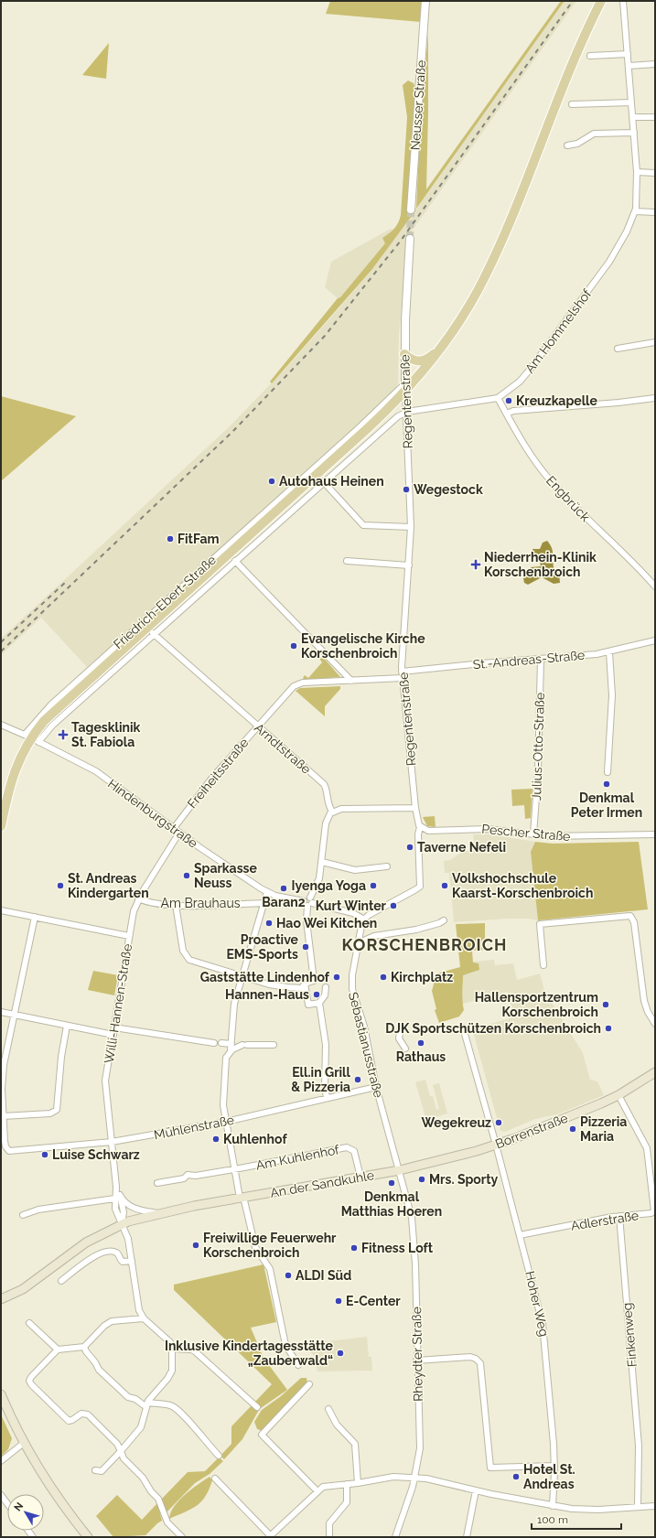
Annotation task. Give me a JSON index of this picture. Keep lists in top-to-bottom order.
{
  "streets": {
    "main road": ["Borrenstraße", "An der Sandkuhle"],
    "street": [
      "Neusser Straße",
      "Am Hommelshof",
      "Regentenstraße",
      "Engbrück",
      "Friedrich-Ebert-Straße",
      "St.-Andreas-Straße",
      "Julius-Otto-Straße",
      "Arndtstraße",
      "Freiheitsstraße",
      "Hindenburgstraße",
      "Pescher Straße",
      "Am Brauhaus",
      "Willi-Hannen-Straße",
      "Sebastianusstraße",
      "Mühlenstraße",
      "Am Kuhlenhof",
      "Adlerstraße",
      "Hoher Weg",
      "Finkenweg",
      "Rheydter Straße"
    ]
  },
  "crossings": [
    ["Am Hommelshof", "Engbrück"],
    ["Regentenstraße", "Friedrich-Ebert-Straße"],
    ["Regentenstraße", "St.-Andreas-Straße"],
    ["Regentenstraße", "Freiheitsstraße"],
    ["Regentenstraße", "Hindenburgstraße"],
    ["Regentenstraße", "Pescher Straße"],
    ["Regentenstraße", "Sebastianusstraße"],
    ["Friedrich-Ebert-Straße", "Arndtstraße"],
    ["Friedrich-Ebert-Straße", "Hindenburgstraße"],
    ["St.-Andreas-Straße", "Julius-Otto-Straße"],
    ["Julius-Otto-Straße", "Pescher Straße"],
    ["Arndtstraße", "Freiheitsstraße"],
    ["Freiheitsstraße", "Hindenburgstraße"],
    ["Hindenburgstraße", "Willi-Hannen-Straße"],
    ["Hindenburgstraße", "Sebastianusstraße"],
    ["Am Brauhaus", "Willi-Hannen-Straße"],
    ["Willi-Hannen-Straße", "Mühlenstraße"],
    ["Willi-Hannen-Straße", "An der Sandkuhle"],
    ["Sebastianusstraße", "Mühlenstraße"],
    ["Sebastianusstraße", "Borrenstraße"],
    ["Sebastianusstraße", "An der Sandkuhle"],
    ["Sebastianusstraße", "Rheydter Straße"],
    ["Borrenstraße", "An der Sandkuhle"],
    ["Borrenstraße", "Adlerstraße"],
    ["Borrenstraße", "Hoher Weg"],
    ["Borrenstraße", "Rheydter Straße"],
    ["Am Kuhlenhof", "An der Sandkuhle"],
    ["An der Sandkuhle", "Rheydter Straße"],
    ["Adlerstraße", "Hoher Weg"],
    ["Adlerstraße", "Finkenweg"]
  ],
  "districts": ["KORSCHENBROICH"],
  "places": {
    "other": [
      "Kreuzkapelle",
      "Autohaus Heinen",
      "Wegestock",
      "FitFam",
      "Evangelische Kirche Korschenbroich",
      "Denkmal Peter Irmen",
      "Taverne Nefeli",
      "Sparkasse Neuss",
      "St. Andreas Kindergarten",
      "Iyenga Yoga",
      "Volkshochschule Kaarst-Korschenbroich",
      "Baran2",
      "Kurt Winter",
      "Hao Wei Kitchen",
      "Proactive EMS-Sports",
      "Gaststätte Lindenhof",
      "Kirchplatz",
      "Hannen-Haus",
      "Hallensportzentrum Korschenbroich",
      "DJK Sportschützen Korschenbroich",
      "Rathaus",
      "Ell.in Grill & Pizzeria",
      "Wegekreuz",
      "Pizzeria Maria",
      "Kuhlenhof",
      "Luise Schwarz",
      "Mrs. Sporty",
      "Denkmal Matthias Hoeren",
      "Freiwillige Feuerwehr Korschenbroich",
      "Fitness Loft",
      "ALDI Süd",
      "E-Center",
      "Inklusive Kindertagesstätte „Zauberwald“",
      "Hotel St. Andreas"
    ],
    "health": ["Niederrhein-Klinik Korschenbroich", "Tagesklinik St. Fabiola"]
  },
  "scale_bar": "100 m",
  "north": "top left"
}
